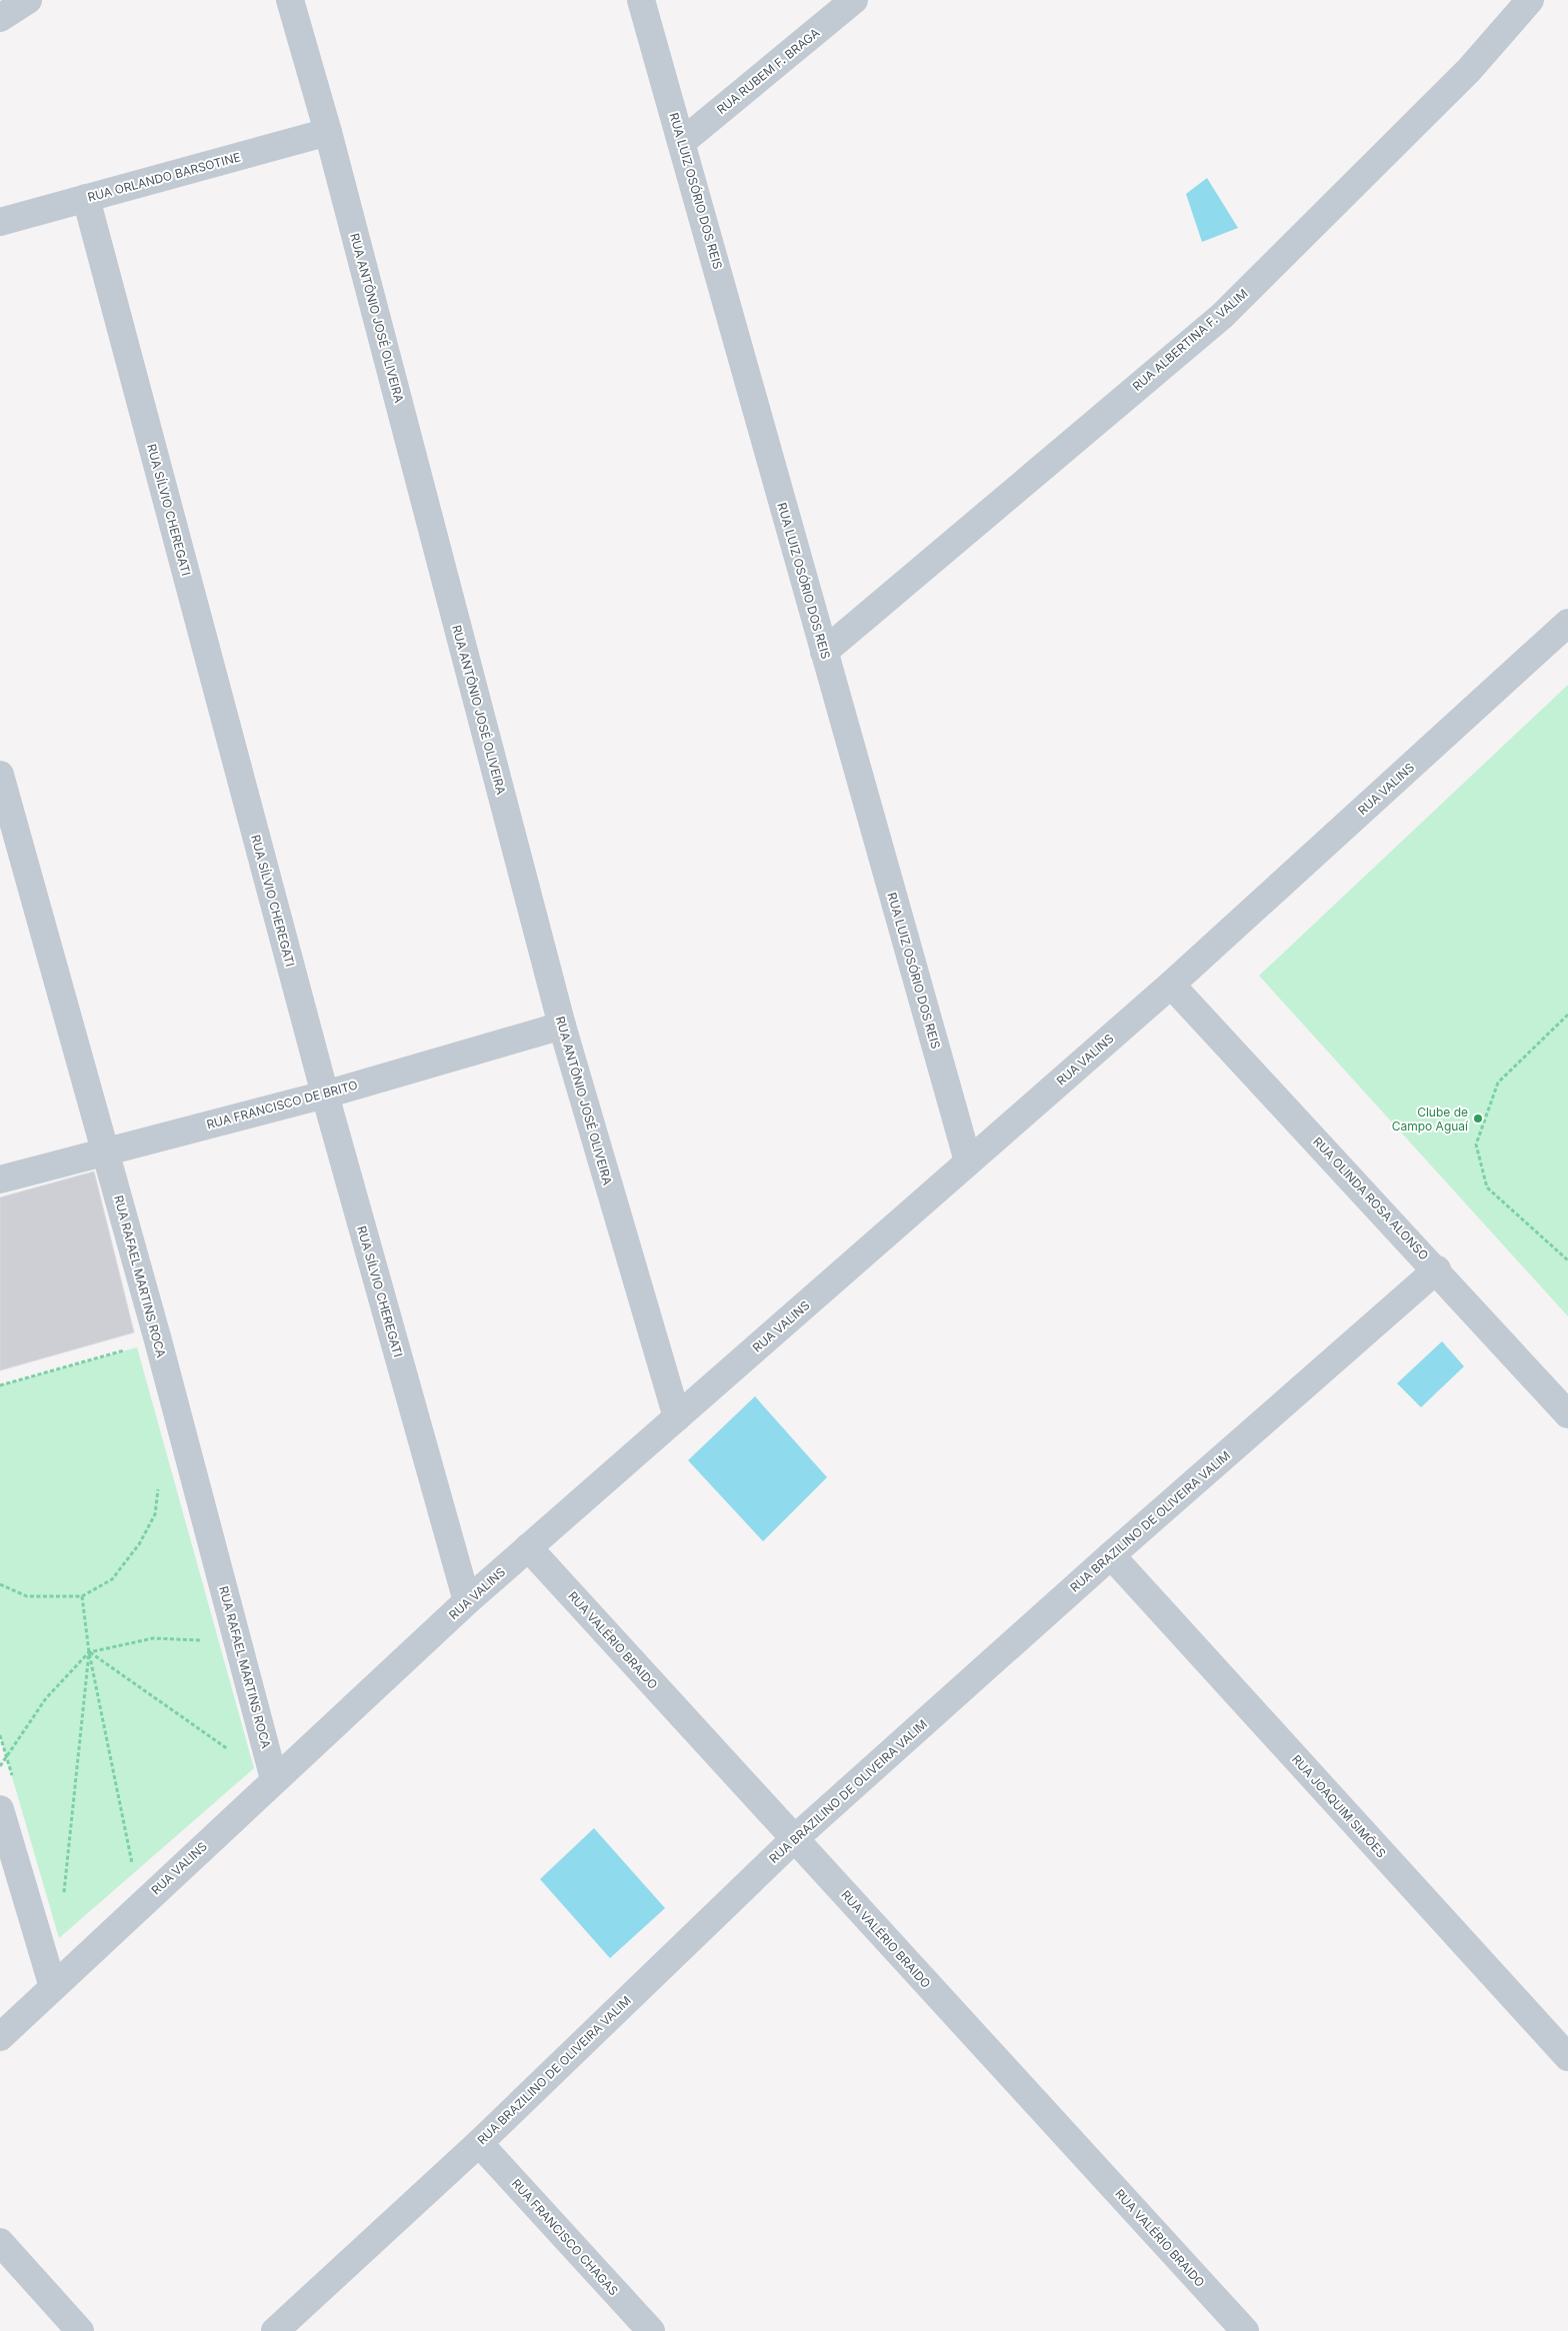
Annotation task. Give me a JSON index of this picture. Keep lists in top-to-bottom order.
{
  "streets": {
    "street": [
      "RUA RUBEM F. BRAGA",
      "RUA ORLANDO BARSOTINE",
      "RUA LUIZ OSÓRIO DOS REIS",
      "RUA ANTÔNIO JOSÉ OLIVEIRA",
      "RUA ALBERTINA F. VALIM",
      "RUA SÍLVIO CHEREGATI",
      "RUA VALINS",
      "RUA FRANCISCO DE BRITO",
      "RUA OLINDA ROSA ALONSO",
      "RUA RAFAEL MARTINS ROCA",
      "RUA BRAZILINO DE OLIVEIRA VALIM",
      "RUA VALÉRIO BRAIDO",
      "RUA JOAQUIM SIMÕES",
      "RUA FRANCISCO CHAGAS"
    ]
  },
  "crossings": [
    ["RUA RUBEM F. BRAGA", "RUA LUIZ OSÓRIO DOS REIS"],
    ["RUA ORLANDO BARSOTINE", "RUA ANTÔNIO JOSÉ OLIVEIRA"],
    ["RUA ORLANDO BARSOTINE", "RUA SÍLVIO CHEREGATI"],
    ["RUA LUIZ OSÓRIO DOS REIS", "RUA ALBERTINA F. VALIM"],
    ["RUA LUIZ OSÓRIO DOS REIS", "RUA VALINS"],
    ["RUA ANTÔNIO JOSÉ OLIVEIRA", "RUA VALINS"],
    ["RUA ANTÔNIO JOSÉ OLIVEIRA", "RUA FRANCISCO DE BRITO"],
    ["RUA SÍLVIO CHEREGATI", "RUA VALINS"],
    ["RUA SÍLVIO CHEREGATI", "RUA FRANCISCO DE BRITO"],
    ["RUA VALINS", "RUA OLINDA ROSA ALONSO"],
    ["RUA VALINS", "RUA RAFAEL MARTINS ROCA"],
    ["RUA VALINS", "RUA VALÉRIO BRAIDO"],
    ["RUA FRANCISCO DE BRITO", "RUA RAFAEL MARTINS ROCA"],
    ["RUA OLINDA ROSA ALONSO", "RUA BRAZILINO DE OLIVEIRA VALIM"],
    ["RUA BRAZILINO DE OLIVEIRA VALIM", "RUA VALÉRIO BRAIDO"],
    ["RUA BRAZILINO DE OLIVEIRA VALIM", "RUA JOAQUIM SIMÕES"],
    ["RUA BRAZILINO DE OLIVEIRA VALIM", "RUA FRANCISCO CHAGAS"]
  ],
  "places": ["Clube de Campo Aguaí"]
}
